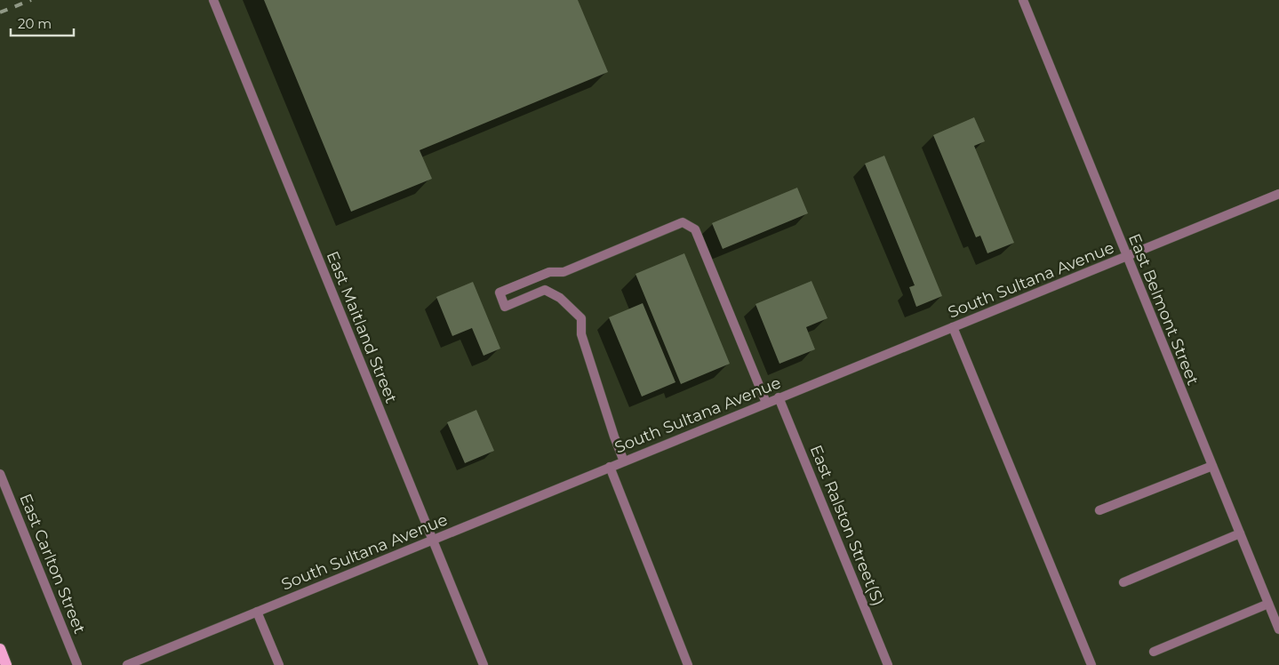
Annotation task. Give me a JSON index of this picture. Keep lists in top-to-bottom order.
{
  "streets": {
    "street": [
      "South Sultana Avenue",
      "East Belmont Street",
      "East Maitland Street",
      "East Ralston Street(S)",
      "East Carlton Street"
    ]
  },
  "crossings": [
    ["South Sultana Avenue", "East Belmont Street"],
    ["South Sultana Avenue", "East Maitland Street"],
    ["South Sultana Avenue", "East Ralston Street(S)"]
  ],
  "scale_bar": "20 m"
}
